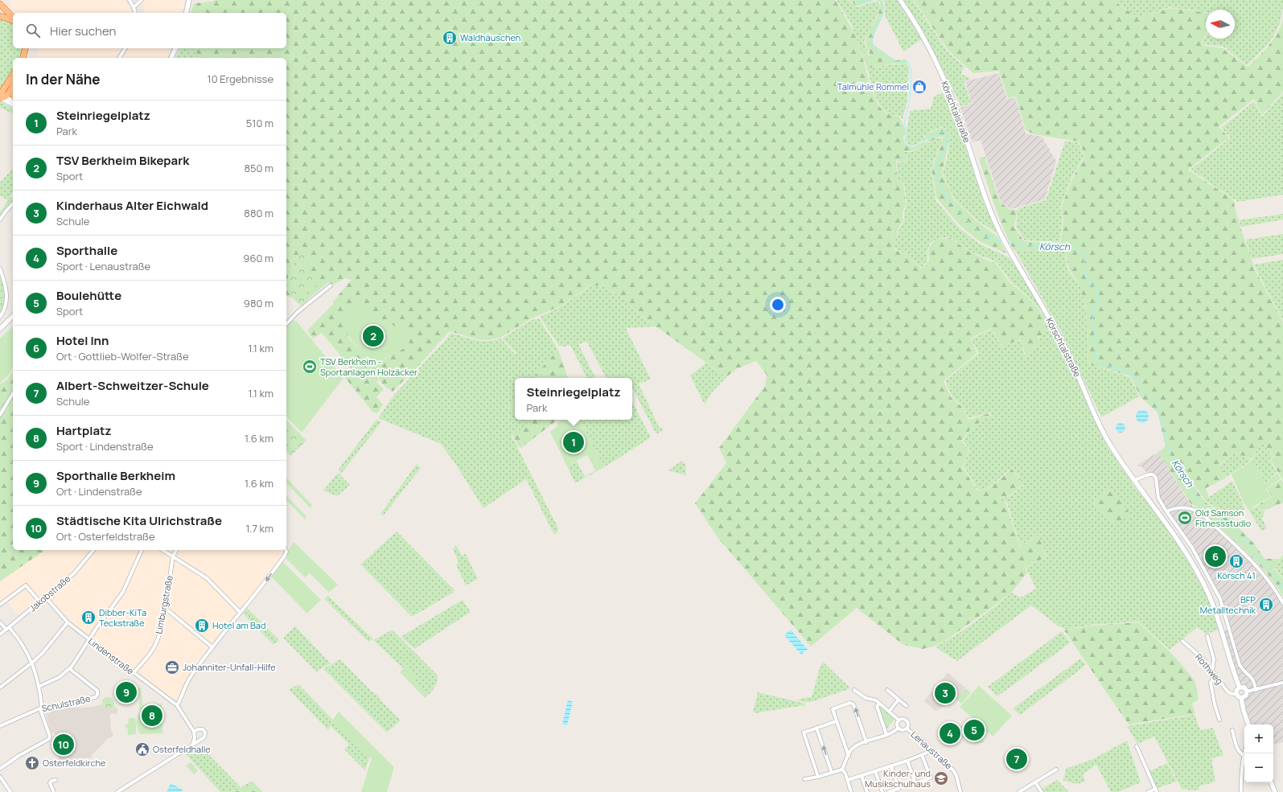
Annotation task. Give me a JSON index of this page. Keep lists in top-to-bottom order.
{
  "streets": {
    "main road": ["Körschtalstraße"],
    "street": [
      "Jakobstraße",
      "Limburgstraße",
      "Lindenstraße",
      "Rothweg",
      "Schulstraße",
      "Lenaustraße"
    ]
  },
  "crossings": [
    ["Körschtalstraße", "Rothweg"],
    ["Jakobstraße", "Lindenstraße"],
    ["Limburgstraße", "Lindenstraße"]
  ],
  "water": ["Körsch"],
  "places": {
    "building": [
      "Waldhäuschen",
      "Körsch 41",
      "BFP Metalltechnik",
      "Dibber-KiTa Teckstraße",
      "Hotel am Bad"
    ],
    "shop": ["Talmühle Rommel"],
    "sports": ["TSV Berkheim - Sportanlagen Holzäcker", "Old Samson Fitnessstudio"],
    "office": ["Johanniter-Unfall-Hilfe"],
    "public building": ["Osterfeldhalle"],
    "church": ["Osterfeldkirche"],
    "school or university": ["Kinder- und Musikschulhaus"]
  },
  "north": "left",
  "page": {
    "search": "Hier suchen",
    "heading": ["In der Nähe", "10 Ergebnisse"],
    "list": [
      {
        "mark": "1",
        "name": "Steinriegelplatz",
        "note": "Park",
        "value": "510 m"
      },
      {
        "mark": "2",
        "name": "TSV Berkheim Bikepark",
        "note": "Sport",
        "value": "850 m"
      },
      {
        "mark": "3",
        "name": "Kinderhaus Alter Eichwald",
        "note": "Schule",
        "value": "880 m"
      },
      {
        "mark": "4",
        "name": "Sporthalle",
        "note": "Sport · Lenaustraße",
        "value": "960 m"
      },
      {
        "mark": "5",
        "name": "Boulehütte",
        "note": "Sport",
        "value": "980 m"
      },
      {
        "mark": "6",
        "name": "Hotel Inn",
        "note": "Ort · Gottlieb-Wolfer-Straße",
        "value": "1.1 km"
      },
      {
        "mark": "7",
        "name": "Albert-Schweitzer-Schule",
        "note": "Schule",
        "value": "1.1 km"
      },
      {
        "mark": "8",
        "name": "Hartplatz",
        "note": "Sport · Lindenstraße",
        "value": "1.6 km"
      },
      {
        "mark": "9",
        "name": "Sporthalle Berkheim",
        "note": "Ort · Lindenstraße",
        "value": "1.6 km"
      },
      {
        "mark": "10",
        "name": "Städtische Kita Ulrichstraße",
        "note": "Ort · Osterfeldstraße",
        "value": "1.7 km"
      }
    ],
    "pins": [
      "2",
      "1",
      "6",
      "9",
      "3",
      "8",
      "5",
      "4",
      "10",
      "7"
    ],
    "popup": ["Steinriegelplatz", "Park"],
    "map_buttons": ["+", "−"]
  }
}
